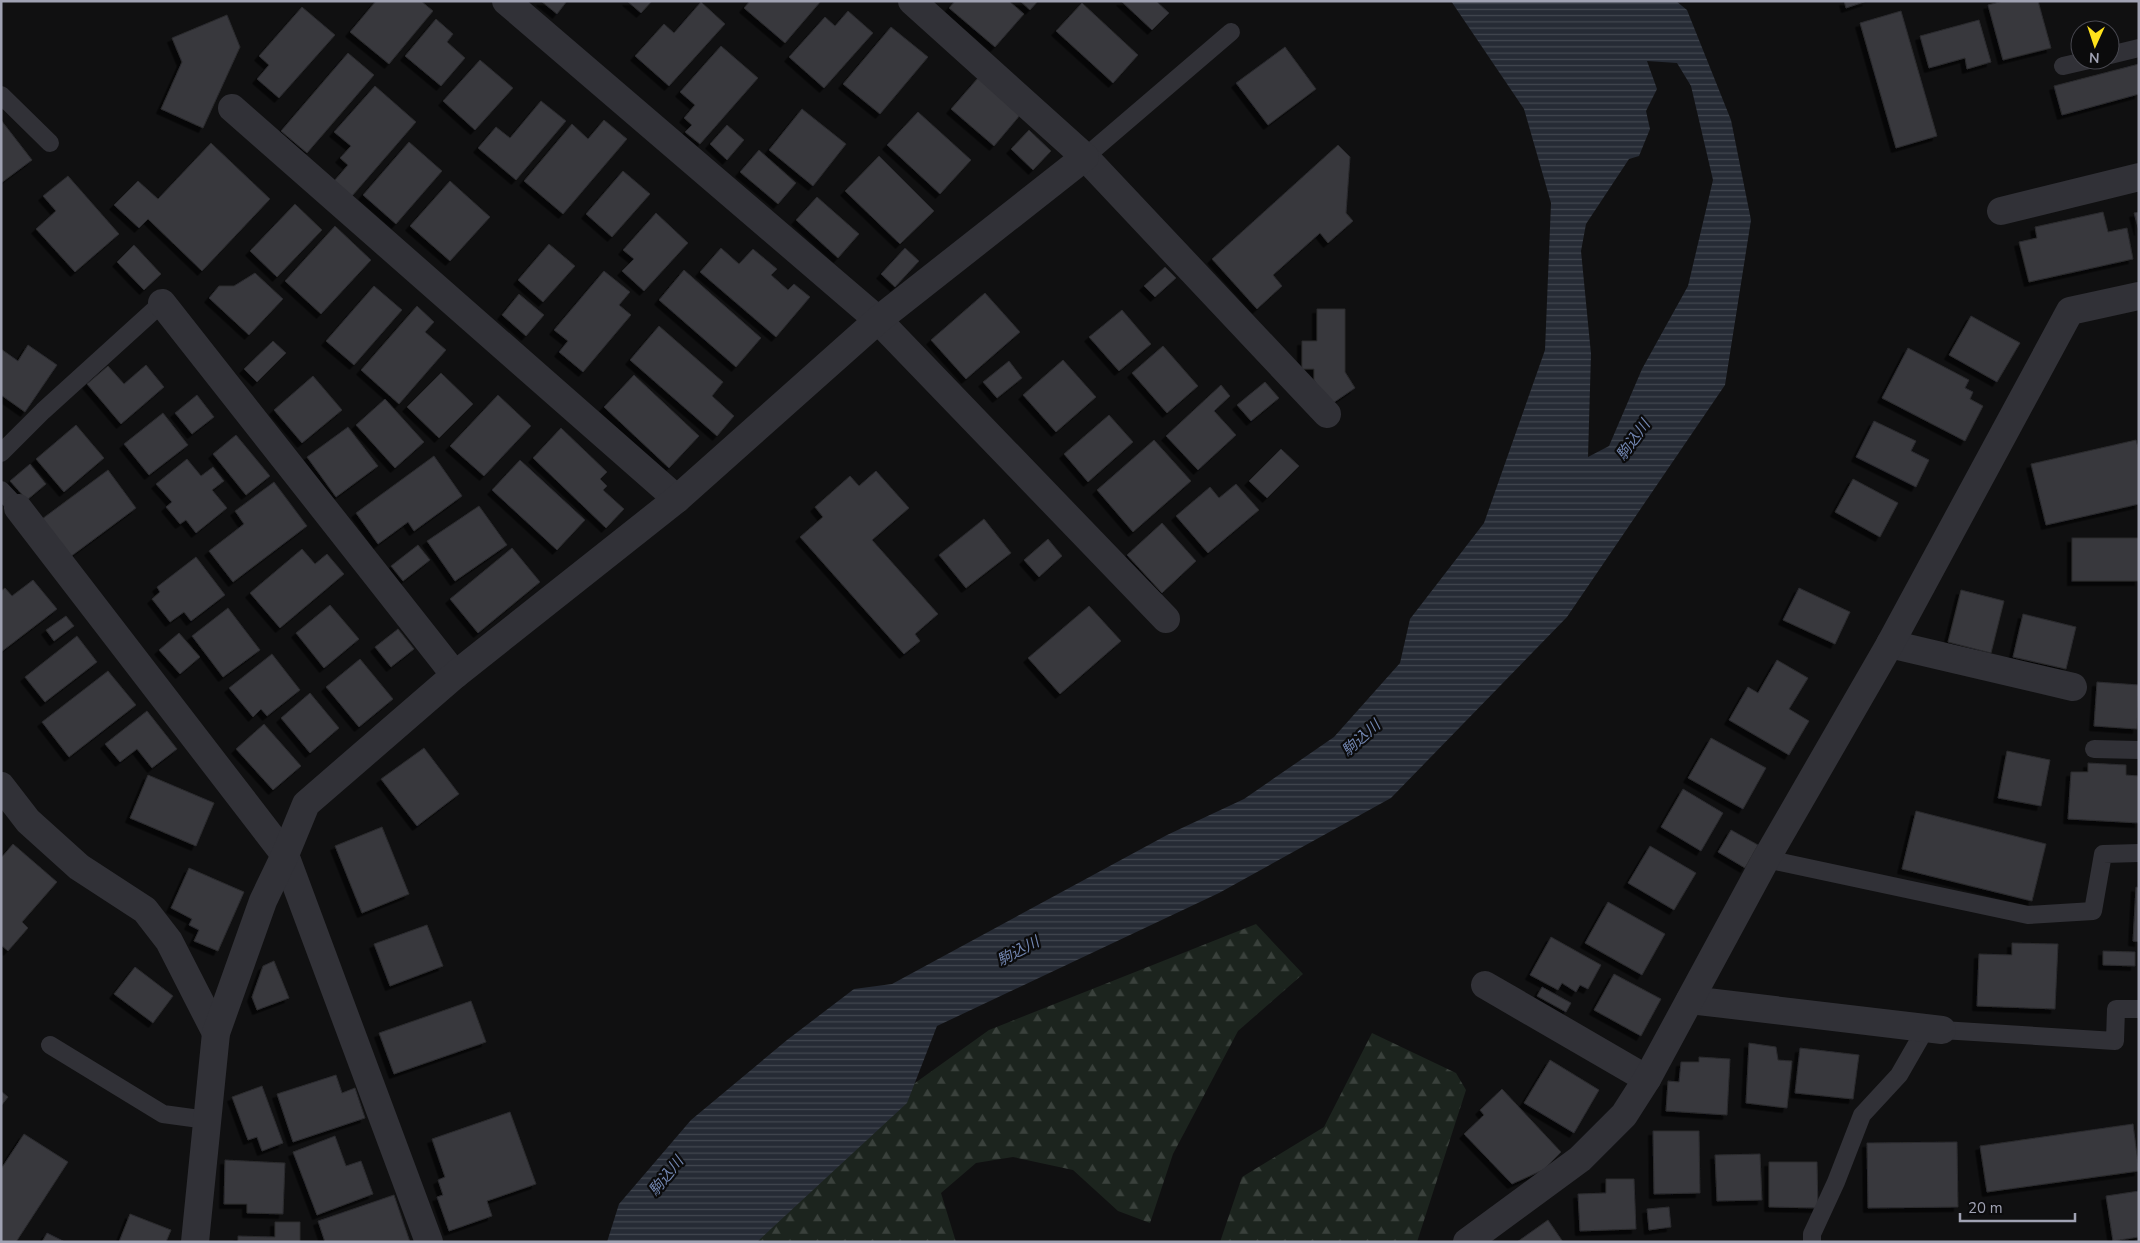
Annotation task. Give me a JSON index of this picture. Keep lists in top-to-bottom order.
{
  "water": ["駒込川"],
  "scale_bar": "20 m",
  "north": "bottom"
}
